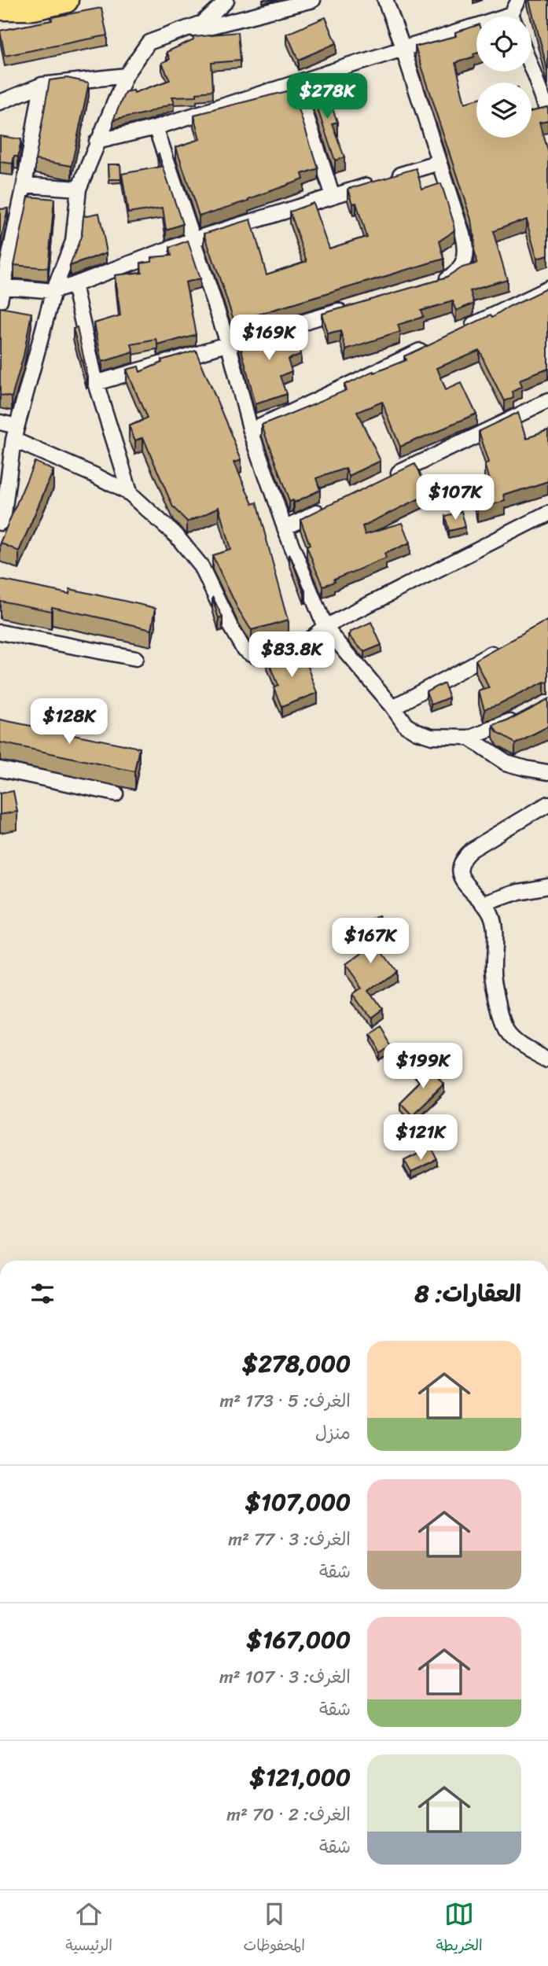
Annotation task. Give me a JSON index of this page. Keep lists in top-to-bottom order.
{
  "page": {
    "price": [
      "$278K",
      "$169K",
      "$107K",
      "$83.8K",
      "$128K",
      "$167K",
      "$199K",
      "$121K"
    ],
    "heading": "العقارات: 8",
    "list": [
      {
        "name": "$278,000",
        "note": "الغرف: 5 · 173 m² · منزل"
      },
      {
        "name": "$107,000",
        "note": "الغرف: 3 · 77 m² · شقة"
      },
      {
        "name": "$167,000",
        "note": "الغرف: 3 · 107 m² · شقة"
      },
      {
        "name": "$121,000",
        "note": "الغرف: 2 · 70 m² · شقة"
      }
    ],
    "tabs": ["الخريطة", "المحفوظات", "الرئيسية"]
  }
}
